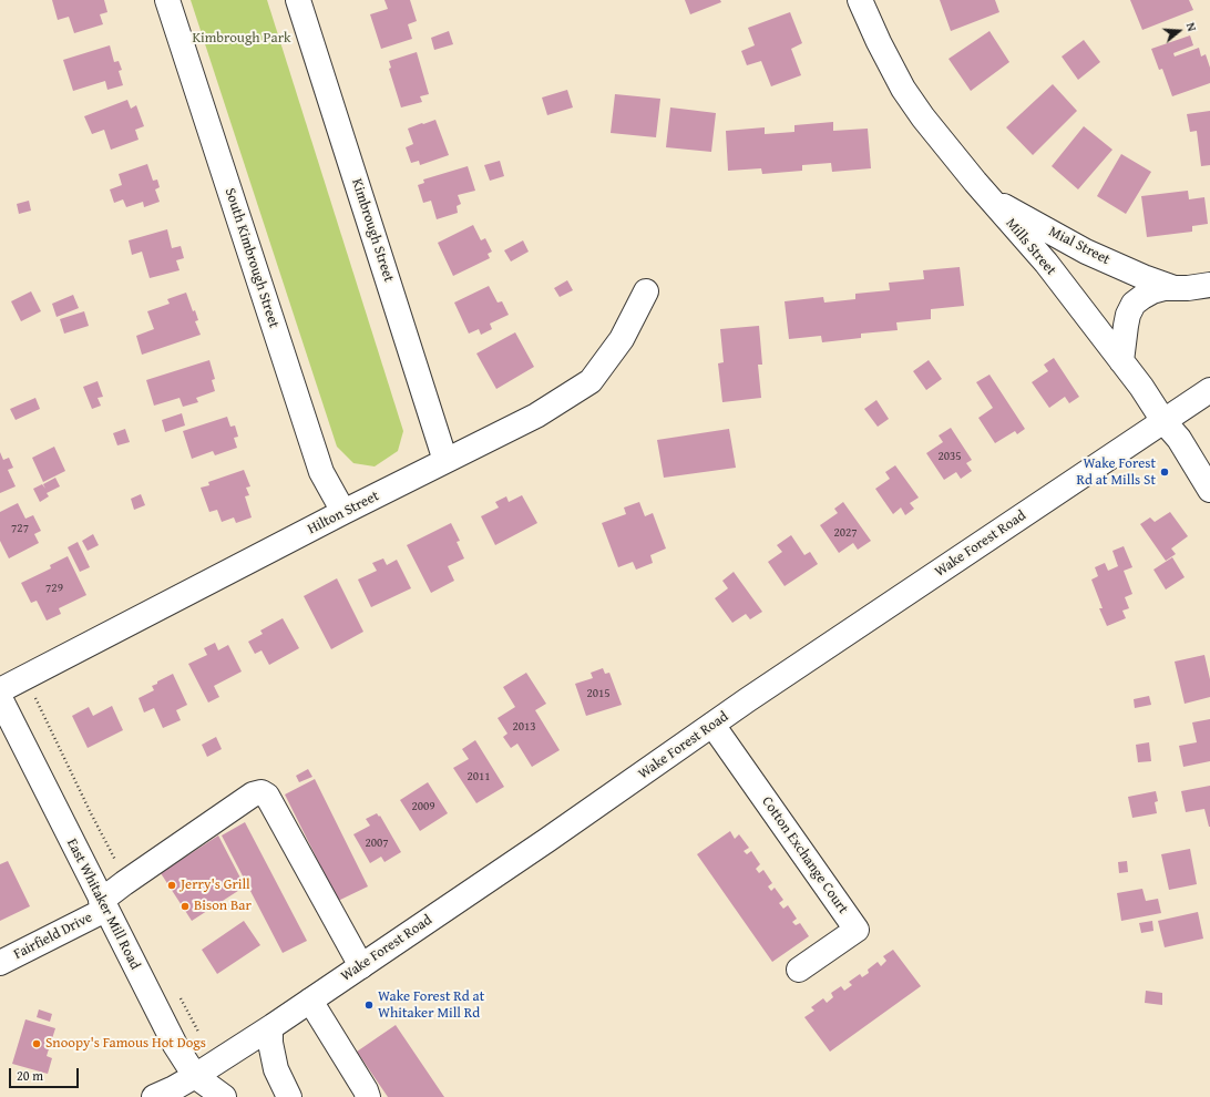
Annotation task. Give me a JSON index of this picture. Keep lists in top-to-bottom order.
{
  "streets": {
    "street": [
      "Kimbrough Street",
      "Mial Street",
      "Mills Street",
      "South Kimbrough Street",
      "Hilton Street",
      "Wake Forest Road",
      "Cotton Exchange Court",
      "East Whitaker Mill Road",
      "Fairfield Drive"
    ]
  },
  "crossings": [
    ["Kimbrough Street", "Hilton Street"],
    ["Mial Street", "Mills Street"],
    ["Mills Street", "Wake Forest Road"],
    ["South Kimbrough Street", "Hilton Street"],
    ["Wake Forest Road", "Cotton Exchange Court"],
    ["Wake Forest Road", "East Whitaker Mill Road"],
    ["Wake Forest Road", "Fairfield Drive"],
    ["East Whitaker Mill Road", "Fairfield Drive"]
  ],
  "parks": ["Kimbrough Park"],
  "places": [
    "Wake Forest Rd at Mills St",
    "Jerry's Grill",
    "Bison Bar",
    "Wake Forest Rd at Whitaker Mill Rd",
    "Snoopy's Famous Hot Dogs"
  ],
  "house_numbers": [
    "2035",
    "727",
    "2027",
    "729",
    "2015",
    "2013",
    "2011",
    "2009",
    "2007"
  ],
  "scale_bar": "20 m",
  "north": "right"
}
